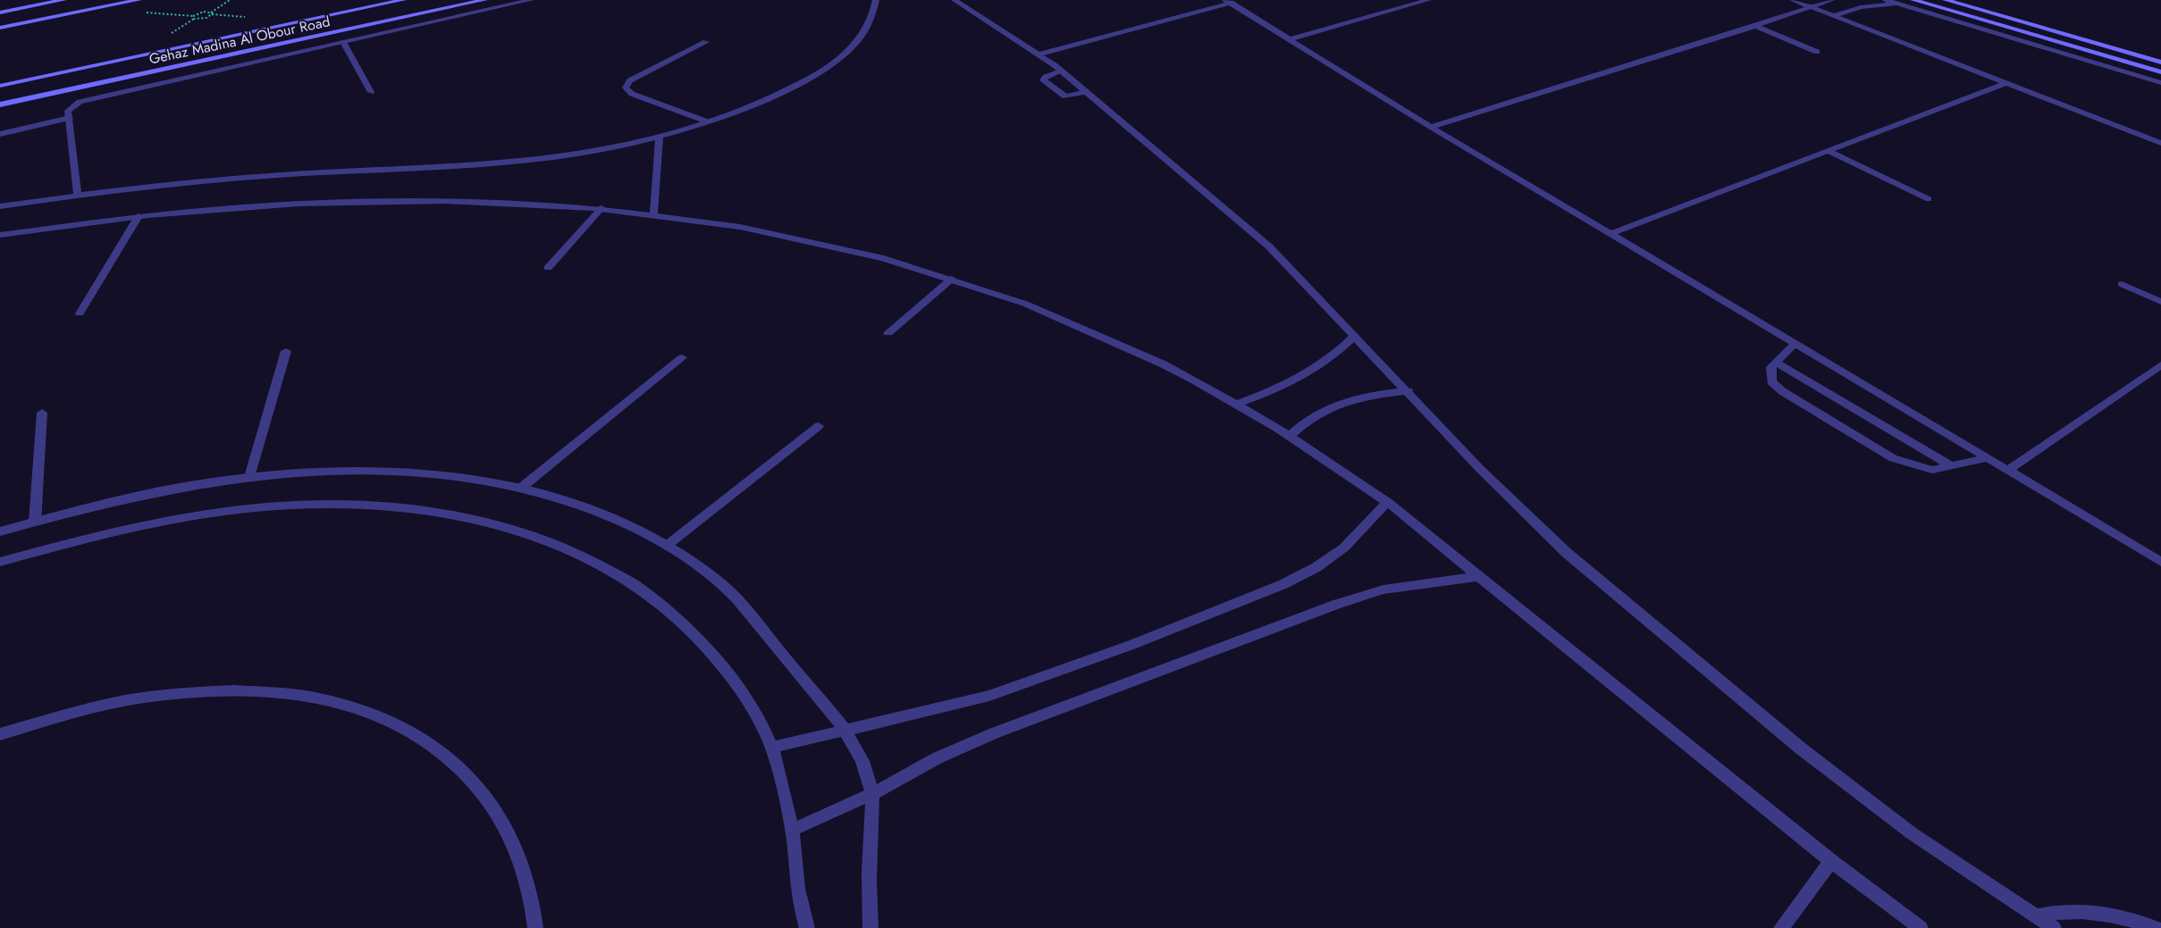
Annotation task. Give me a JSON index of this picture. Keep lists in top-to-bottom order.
{
  "streets": {
    "main road": ["Gehaz Madina Al Obour Road"]
  }
}
